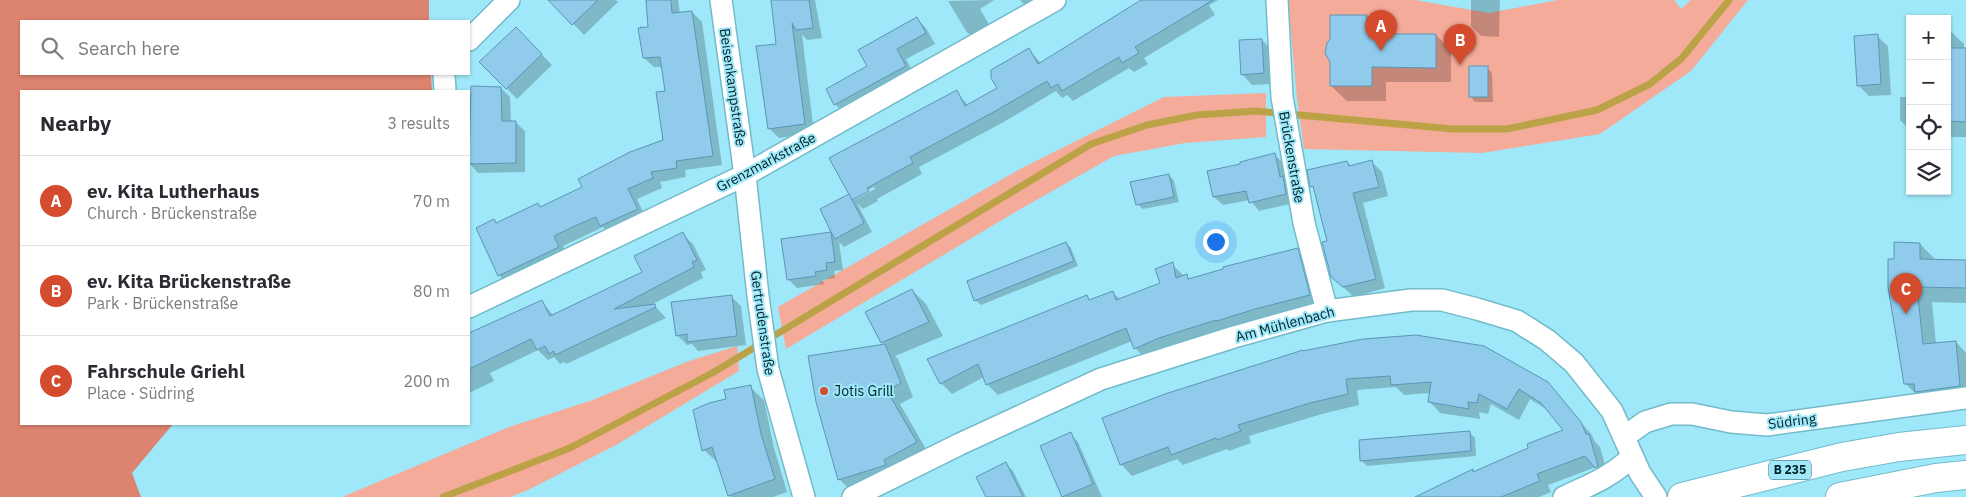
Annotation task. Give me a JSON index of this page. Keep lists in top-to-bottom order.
{
  "streets": {
    "main road": ["B 235"],
    "street": [
      "Beisenkampstraße",
      "Brückenstraße",
      "Grenzmarkstraße",
      "Gertrudenstraße",
      "Am Mühlenbach",
      "Südring"
    ]
  },
  "crossings": [
    ["Beisenkampstraße", "Grenzmarkstraße"],
    ["Beisenkampstraße", "Gertrudenstraße"],
    ["Brückenstraße", "Am Mühlenbach"],
    ["Grenzmarkstraße", "Gertrudenstraße"],
    ["Am Mühlenbach", "Südring"]
  ],
  "places": ["Jotis Grill"],
  "page": {
    "pins": ["A", "B", "C"],
    "map_buttons": ["+", "−"],
    "search": "Search here",
    "heading": ["Nearby", "3 results"],
    "list": [
      {
        "mark": "A",
        "name": "ev. Kita Lutherhaus",
        "note": "Church · Brückenstraße",
        "value": "70 m"
      },
      {
        "mark": "B",
        "name": "ev. Kita Brückenstraße",
        "note": "Park · Brückenstraße",
        "value": "80 m"
      },
      {
        "mark": "C",
        "name": "Fahrschule Griehl",
        "note": "Place · Südring",
        "value": "200 m"
      }
    ]
  }
}
